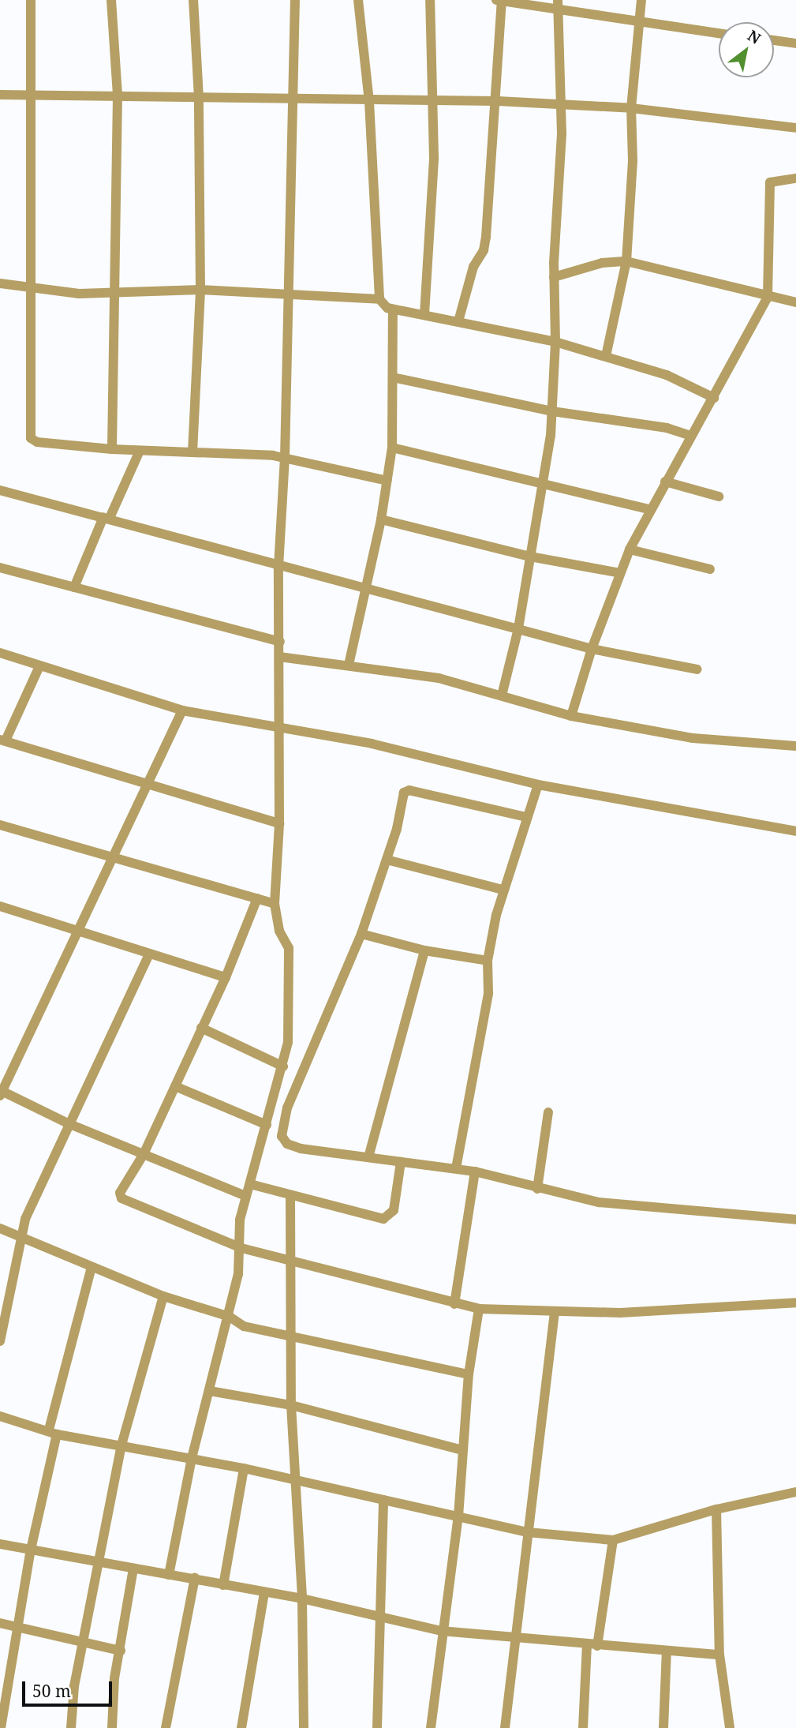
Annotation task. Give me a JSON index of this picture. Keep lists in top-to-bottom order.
{
  "scale_bar": "50 m",
  "north": "top right"
}
